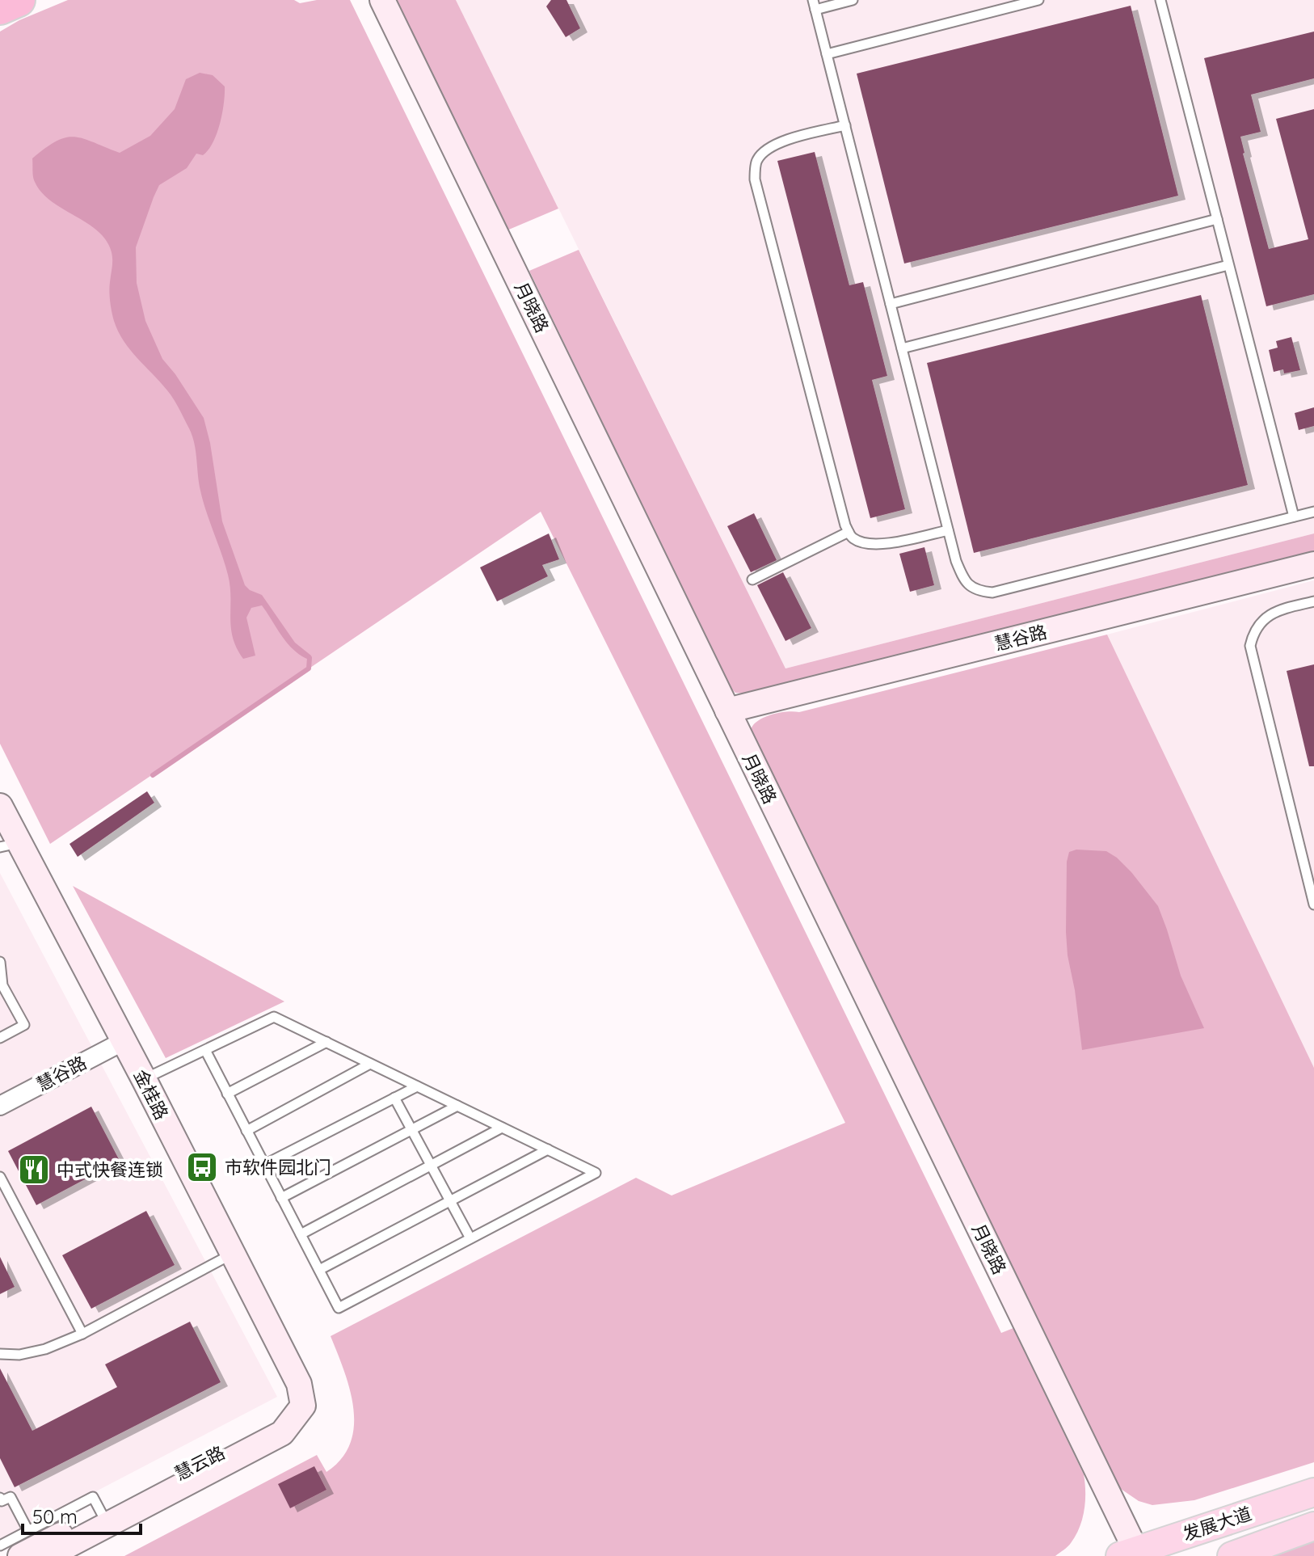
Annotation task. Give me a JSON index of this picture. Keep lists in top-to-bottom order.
{
  "streets": {
    "main road": ["发展大道"],
    "street": [
      "月晓路",
      "慧谷路",
      "金桂路",
      "慧云路"
    ]
  },
  "crossings": [
    ["月晓路", "慧谷路"],
    ["月晓路", "发展大道"],
    ["慧谷路", "金桂路"],
    ["金桂路", "慧云路"]
  ],
  "places": {
    "bus stop": ["市软件园北门"],
    "restaurant": ["中式快餐连锁"]
  },
  "scale_bar": "50 m"
}
